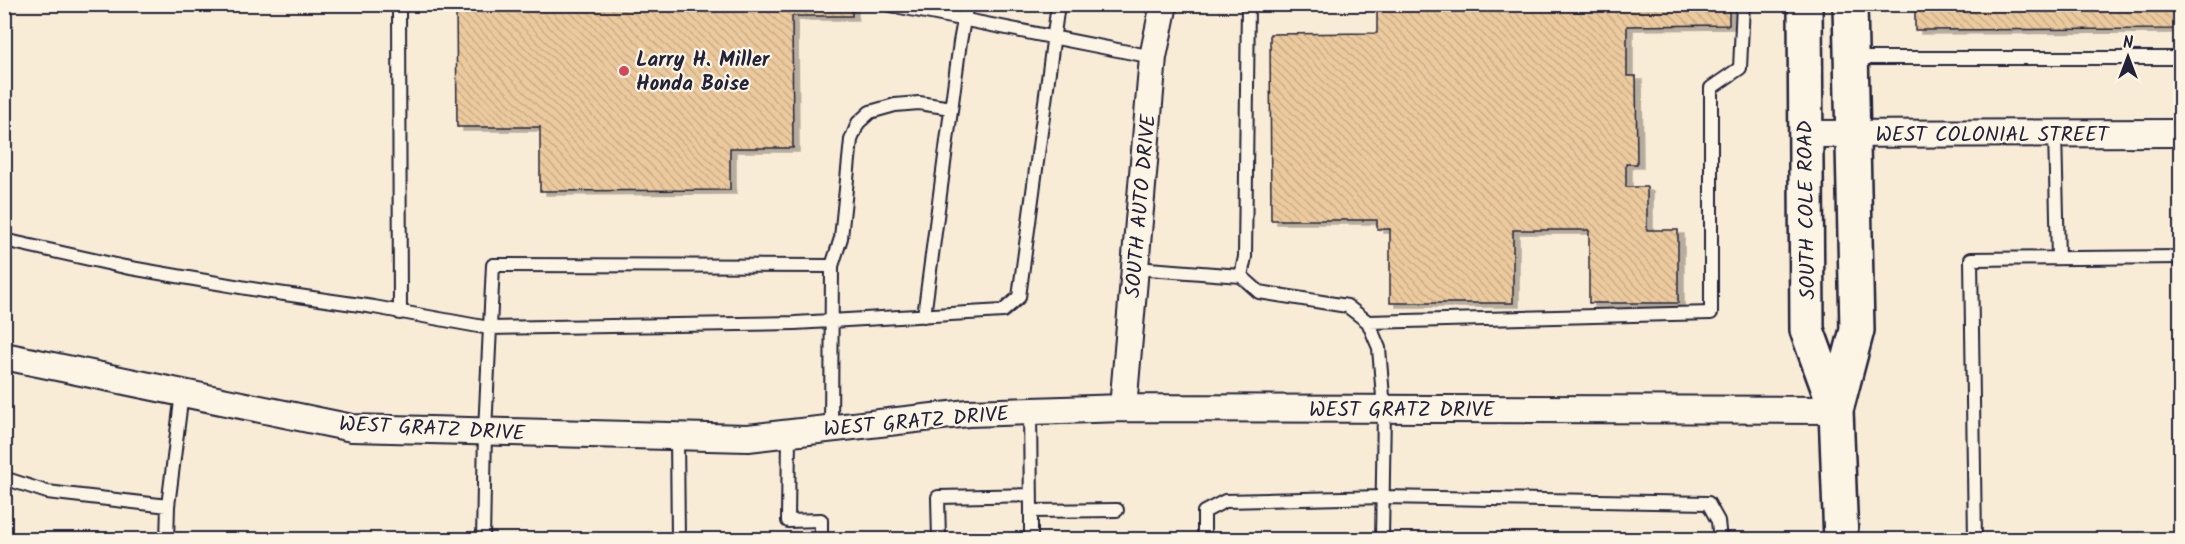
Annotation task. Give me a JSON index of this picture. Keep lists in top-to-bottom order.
{
  "streets": {
    "main road": ["SOUTH COLE ROAD"],
    "street": ["WEST COLONIAL STREET", "SOUTH AUTO DRIVE", "WEST GRATZ DRIVE"]
  },
  "crossings": [
    ["WEST COLONIAL STREET", "SOUTH COLE ROAD"],
    ["SOUTH AUTO DRIVE", "WEST GRATZ DRIVE"],
    ["SOUTH COLE ROAD", "WEST GRATZ DRIVE"]
  ],
  "places": ["Larry H. Miller Honda Boise"],
  "north": "top"
}
